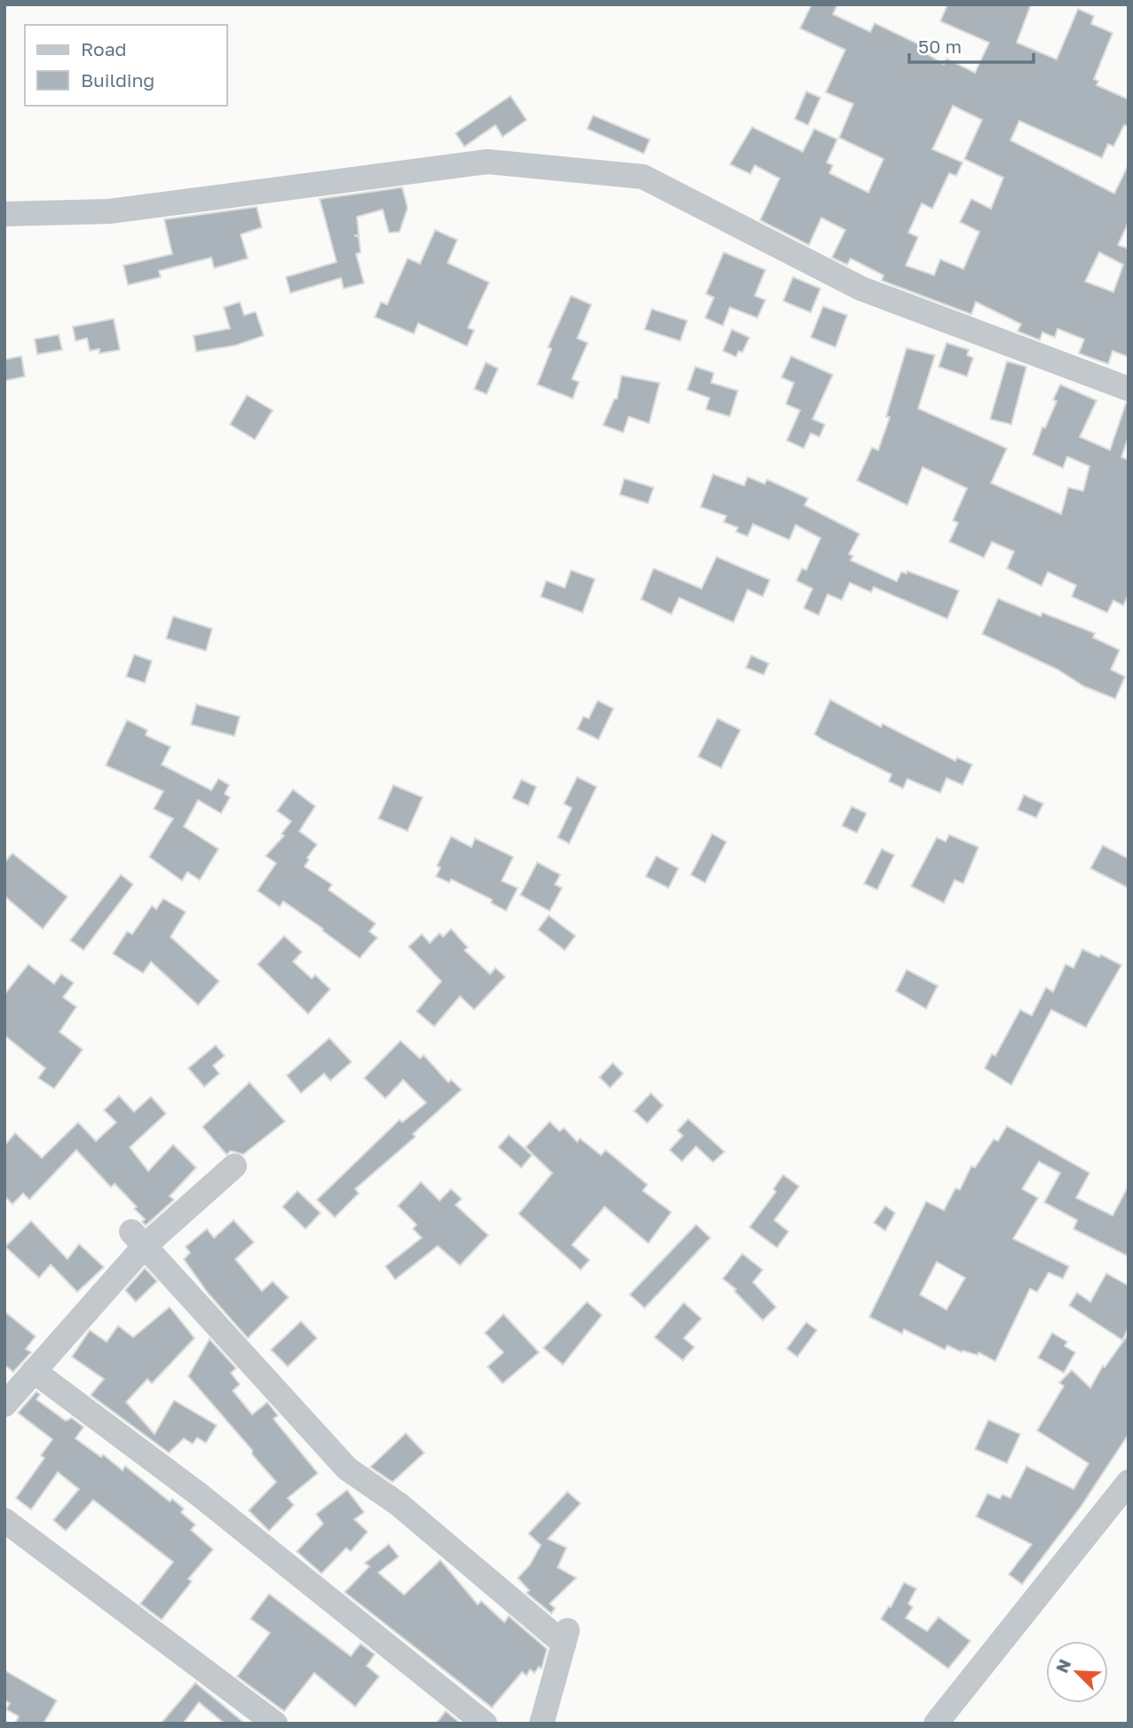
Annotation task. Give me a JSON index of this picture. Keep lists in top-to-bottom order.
{
  "legend": ["Road", "Building"],
  "scale_bar": "50 m",
  "north": "top left"
}
